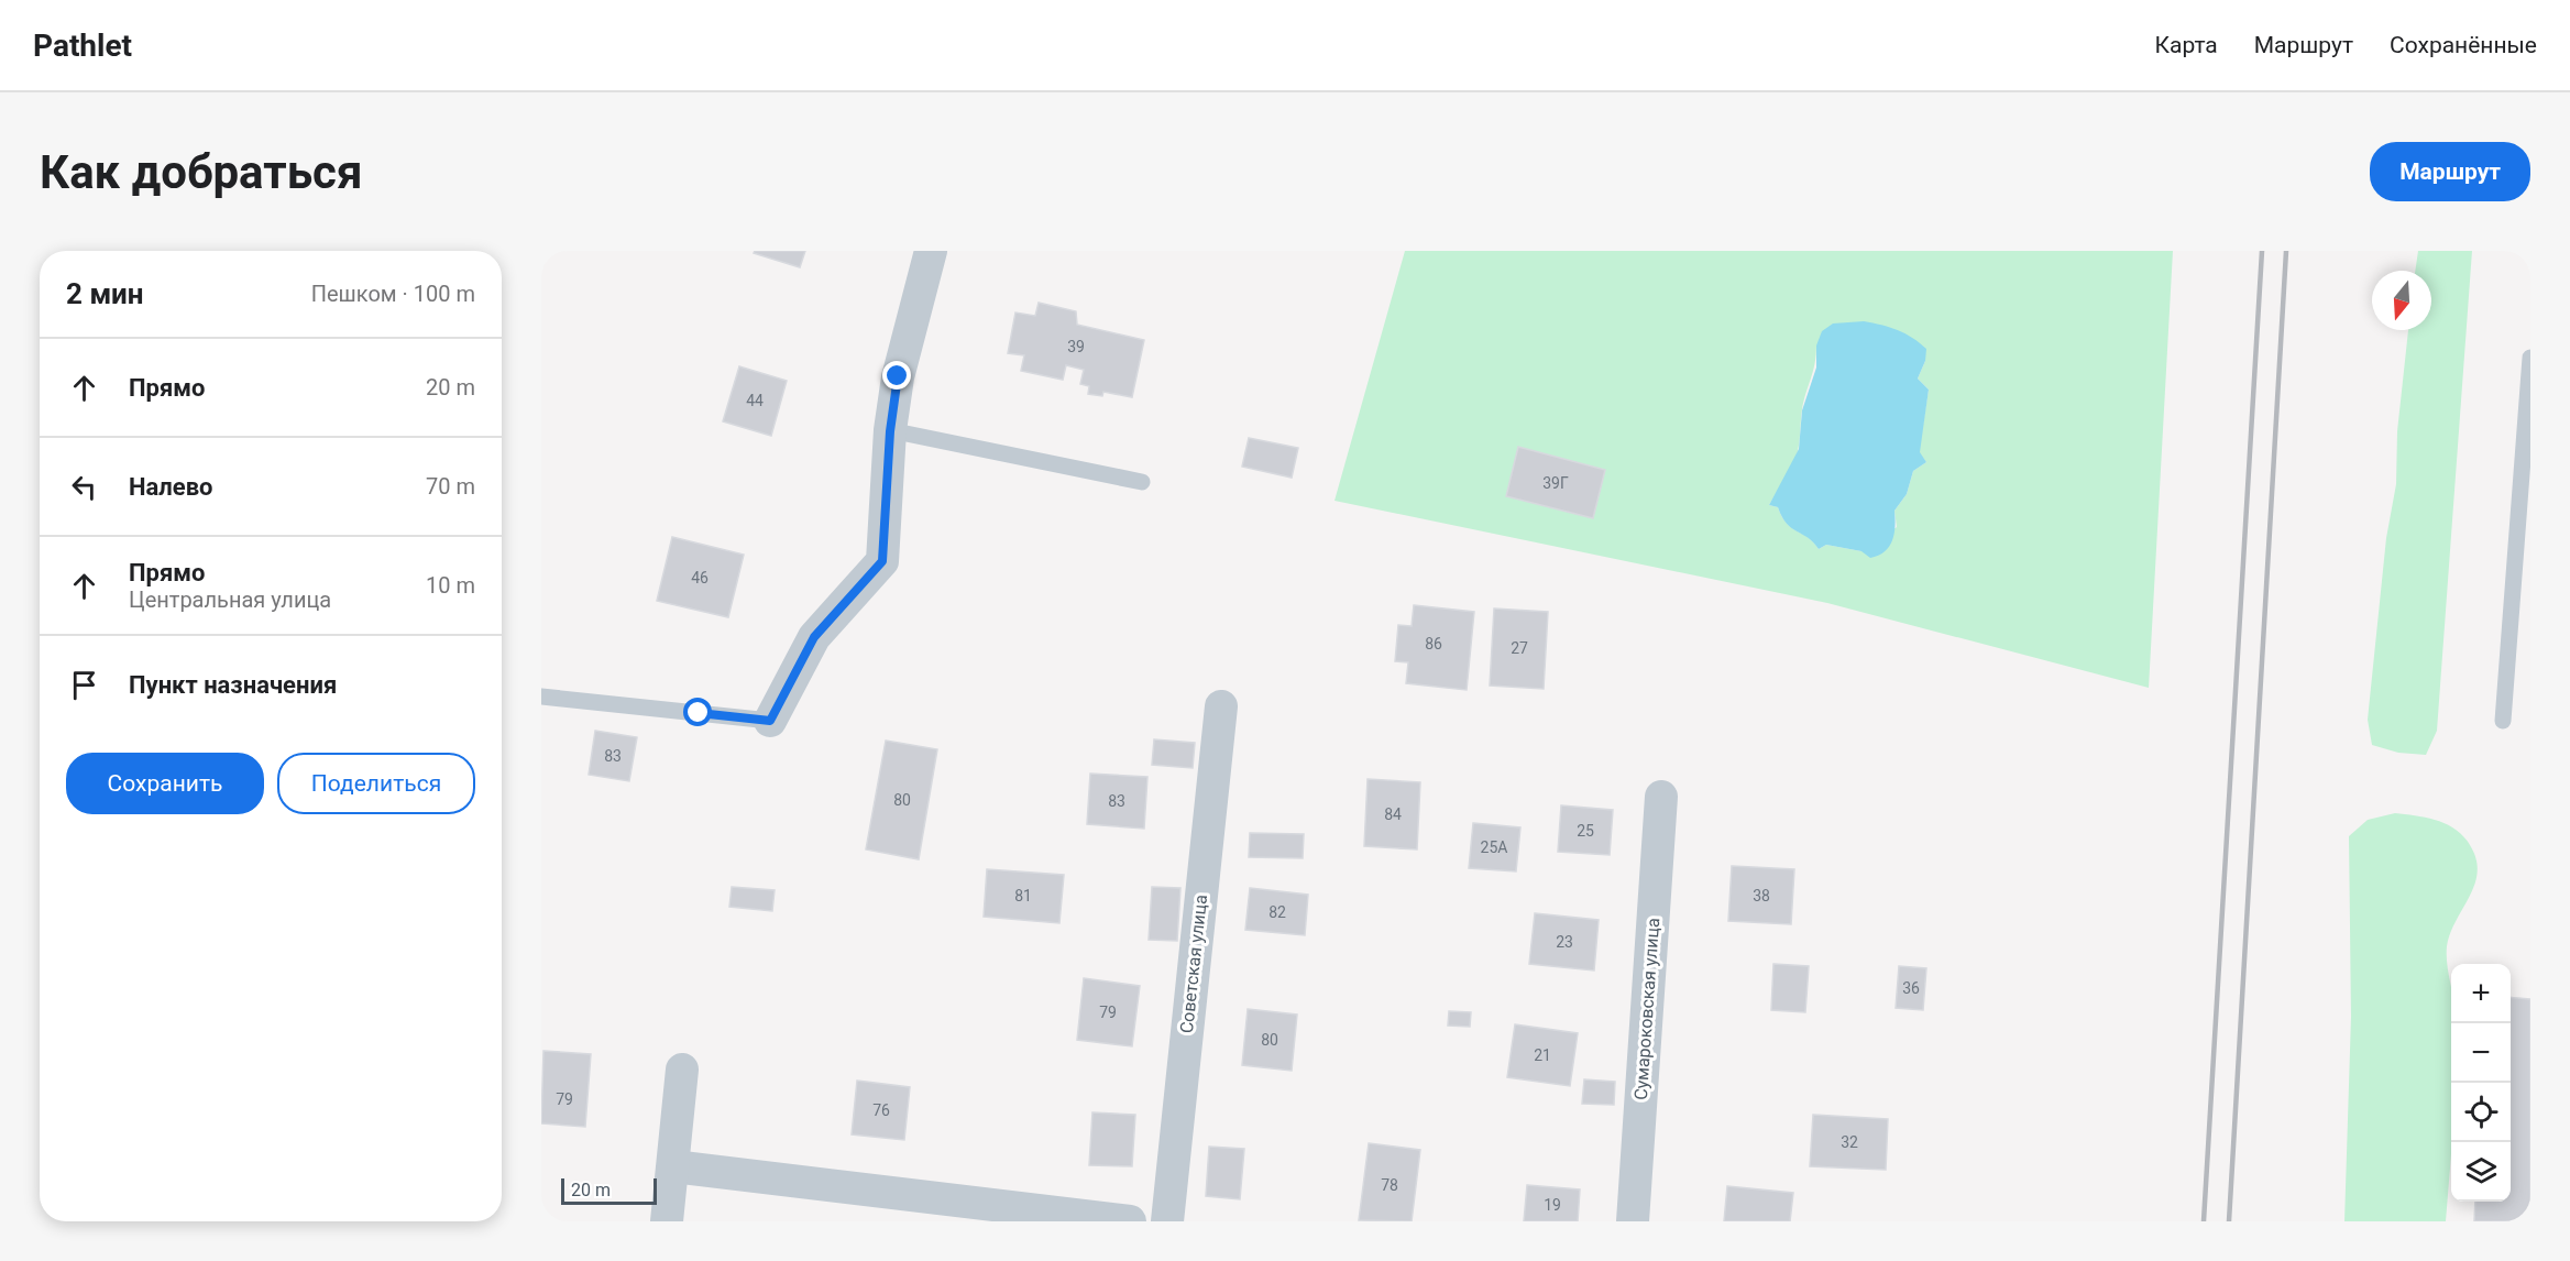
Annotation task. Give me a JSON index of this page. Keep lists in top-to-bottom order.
{
  "streets": {
    "street": ["Советская улица", "Сумароковская улица"]
  },
  "house_numbers": [
    "39",
    "44",
    "39Г",
    "46",
    "86",
    "27",
    "83",
    "80",
    "83",
    "84",
    "25",
    "25А",
    "81",
    "38",
    "82",
    "23",
    "36",
    "79",
    "80",
    "21",
    "79",
    "76",
    "32",
    "78",
    "19"
  ],
  "scale_bar": "20 m",
  "north": "bottom",
  "page": {
    "header": "Pathlet",
    "nav": ["Карта", "Маршрут", "Сохранённые"],
    "buttons": [
      "Маршрут",
      ["Сохранить", "Поделиться"]
    ],
    "title": "Как добраться",
    "heading": ["2 мин", "Пешком · 100 m"],
    "list": [
      ["Прямо", "20 m"],
      ["Налево", "70 m"],
      ["Прямо", "Центральная улица", "10 m"],
      "Пункт назначения"
    ],
    "map_buttons": ["+", "−"],
    "scale": "20 m"
  }
}
